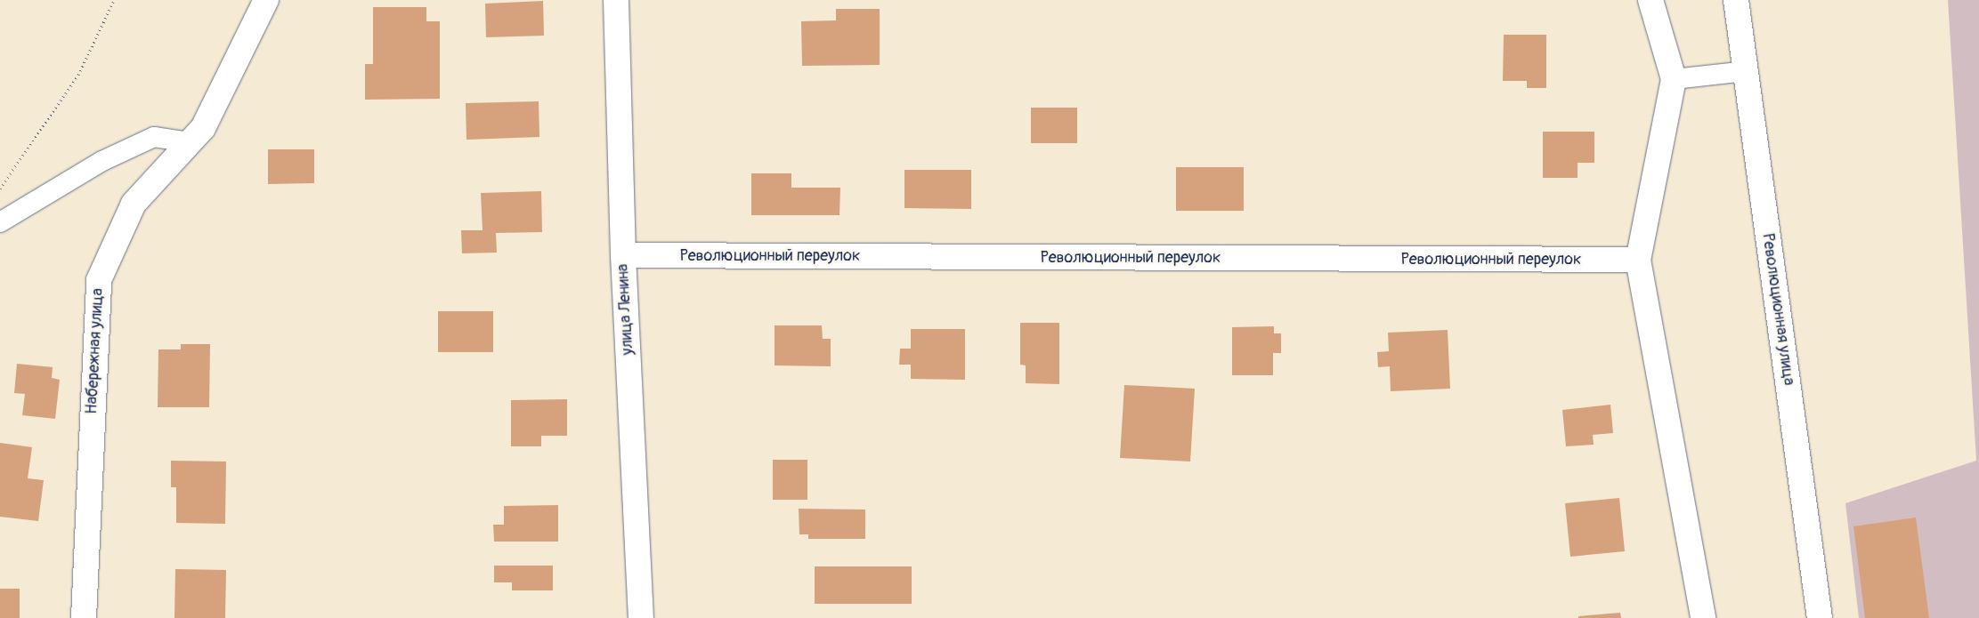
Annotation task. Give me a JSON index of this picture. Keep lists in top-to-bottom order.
{
  "streets": {
    "street": [
      "Революционный переулок",
      "улица Ленина",
      "Революционная улица",
      "Набережная улица"
    ]
  },
  "crossings": [
    ["Революционный переулок", "улица Ленина"]
  ]
}
